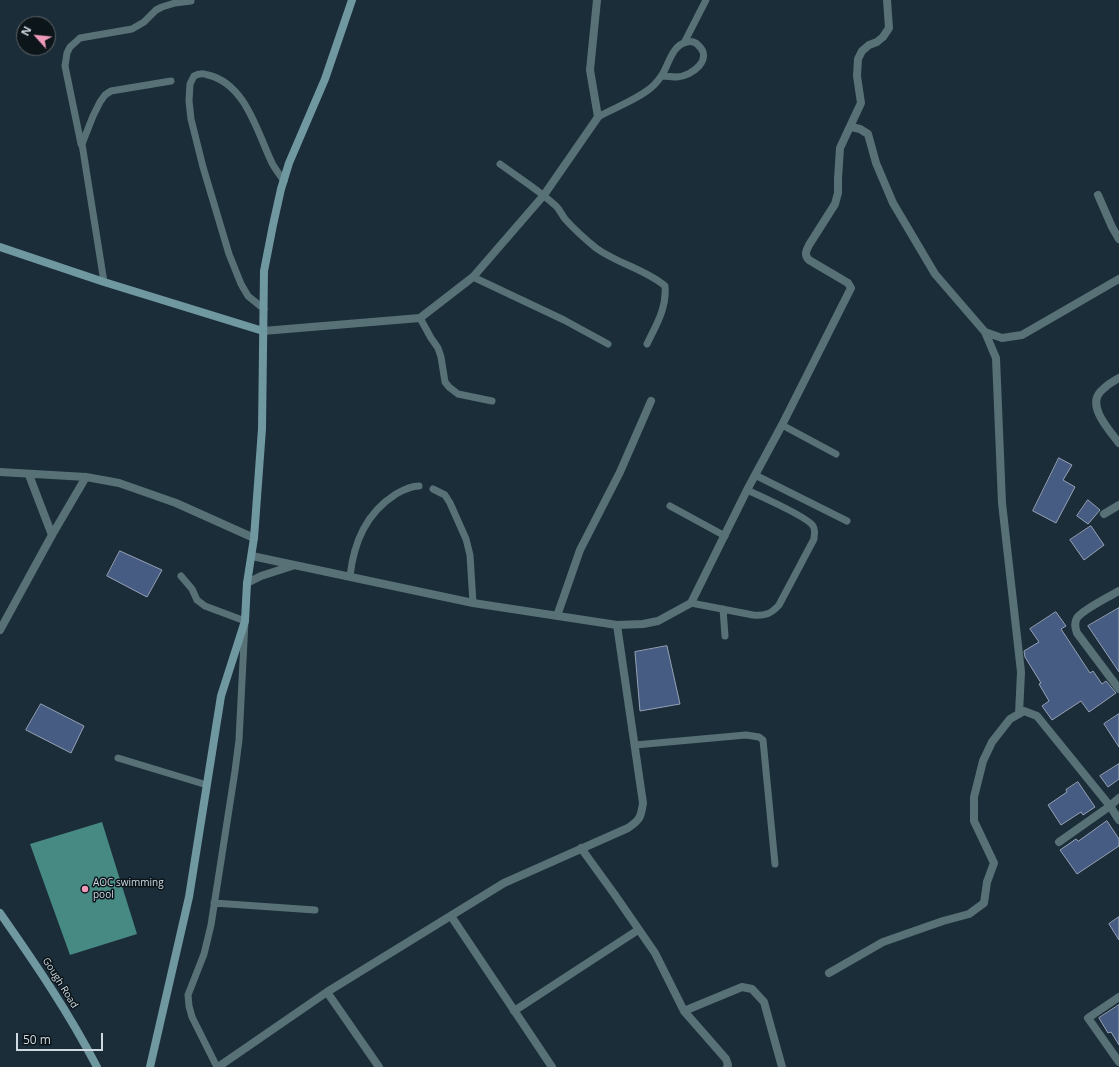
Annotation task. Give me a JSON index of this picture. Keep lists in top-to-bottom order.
{
  "streets": {
    "street": ["Gough Road"]
  },
  "places": ["AOC swimming pool"],
  "scale_bar": "50 m",
  "north": "top left"
}
